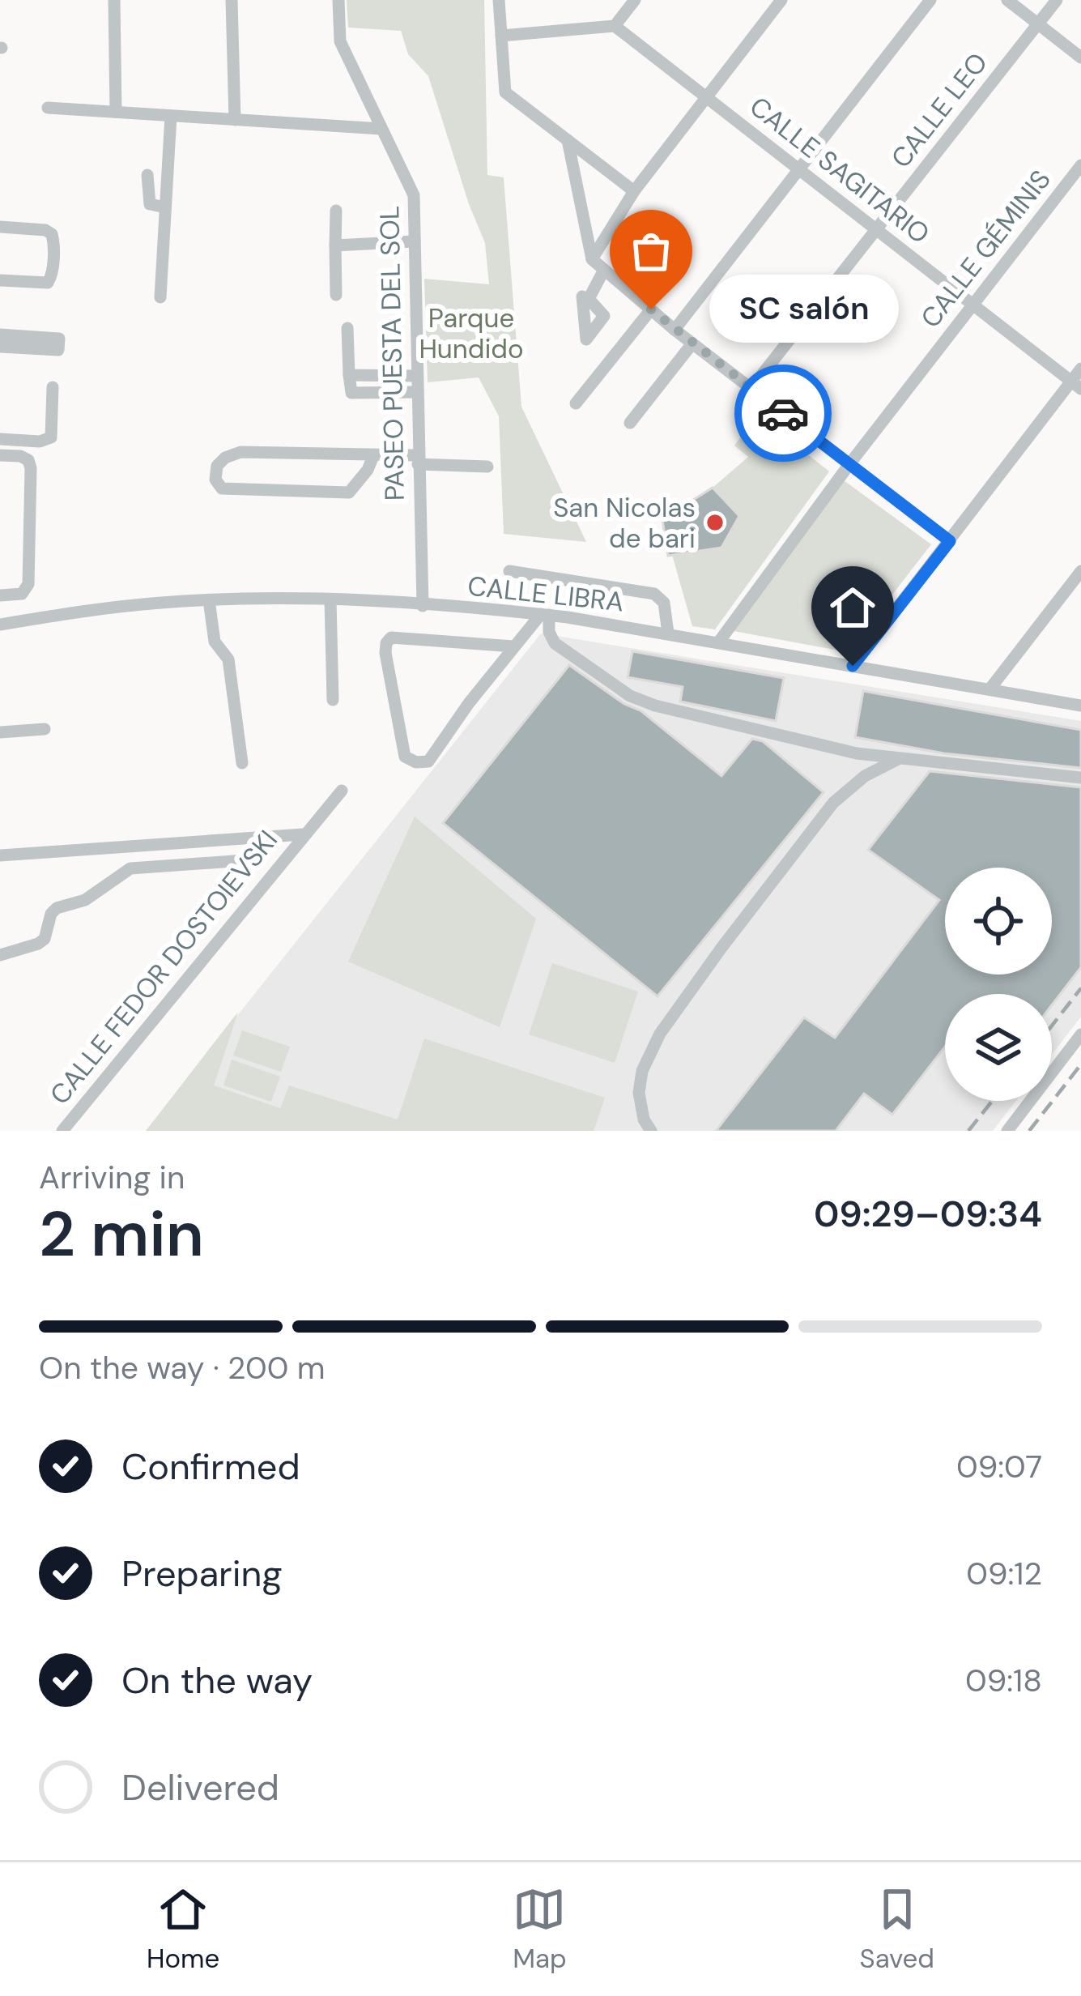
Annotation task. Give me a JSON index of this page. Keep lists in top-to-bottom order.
{
  "streets": {
    "street": [
      "CALLE LEO",
      "CALLE SAGITARIO",
      "CALLE GÉMINIS",
      "PASEO PUESTA DEL SOL",
      "CALLE LIBRA",
      "CALLE FEDOR DOSTOIEVSKI"
    ]
  },
  "crossings": [
    ["CALLE LEO", "CALLE SAGITARIO"],
    ["CALLE SAGITARIO", "CALLE GÉMINIS"],
    ["CALLE GÉMINIS", "CALLE LIBRA"],
    ["PASEO PUESTA DEL SOL", "CALLE LIBRA"]
  ],
  "parks": ["Parque Hundido"],
  "places": ["SC salón", "San Nicolas de bari"],
  "page": {
    "bubble": "SC salón",
    "heading": ["2 min", "Arriving in", "09:29–09:34"],
    "bar": "On the way · 200 m",
    "list": [
      ["Confirmed", "09:07"],
      ["Preparing", "09:12"],
      ["On the way", "09:18"],
      "Delivered"
    ],
    "tabs": ["Home", "Map", "Saved"]
  }
}
